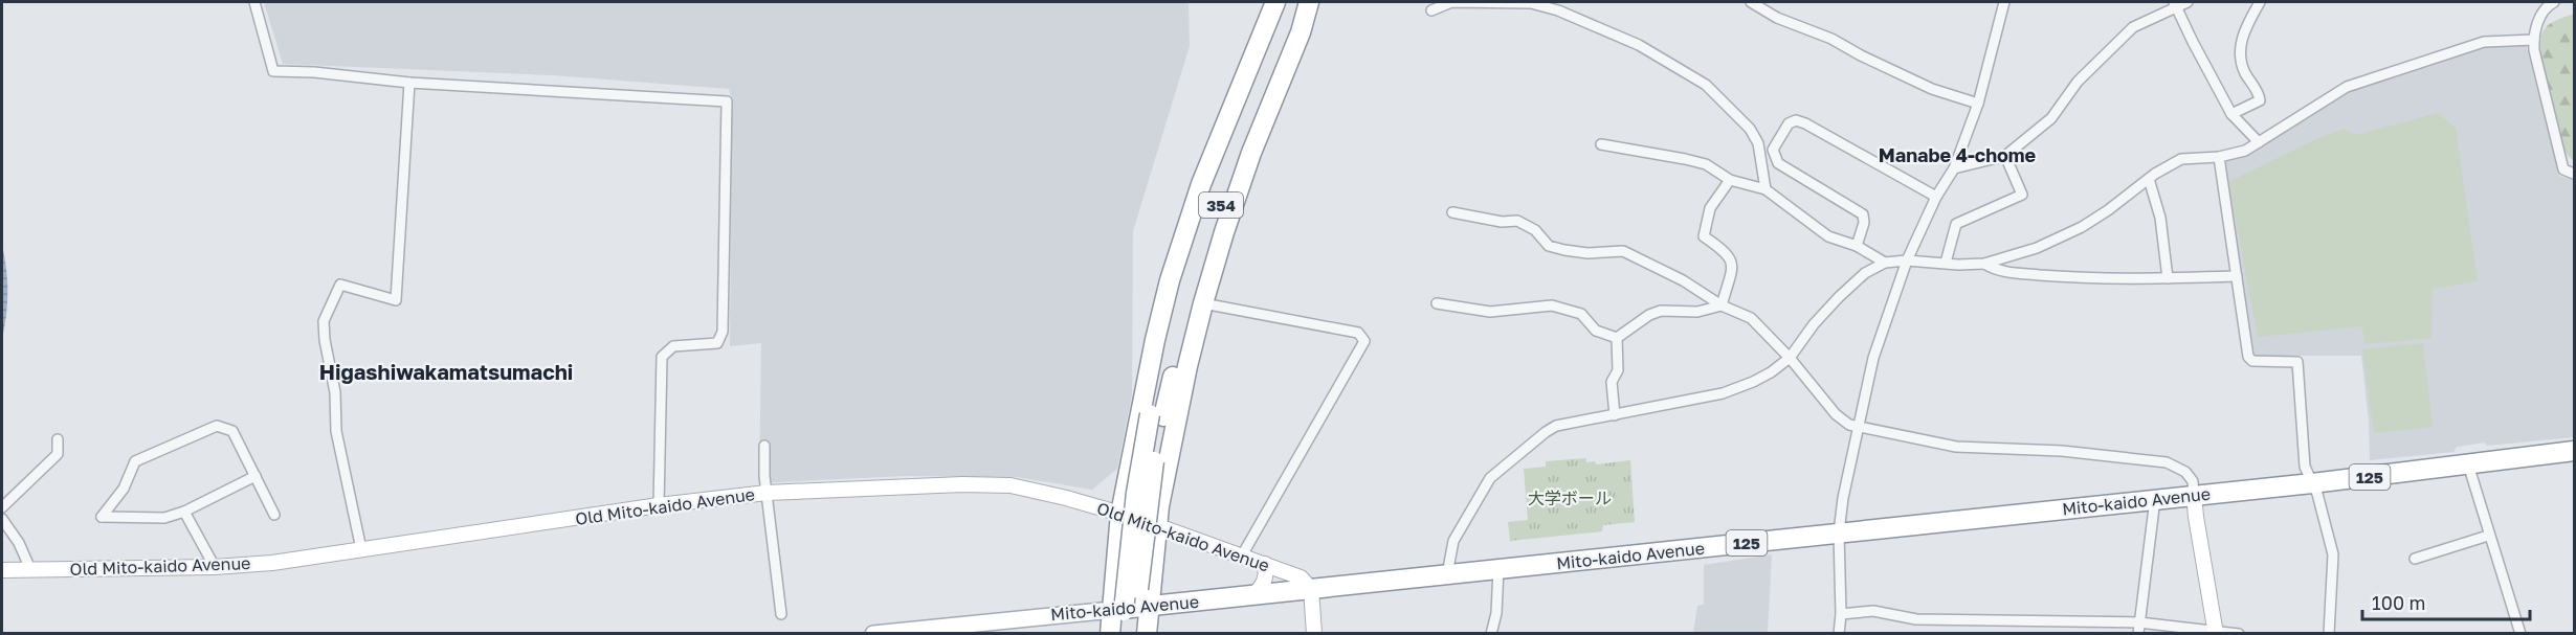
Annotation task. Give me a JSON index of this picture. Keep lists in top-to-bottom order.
{
  "streets": {
    "highway": ["354", "125", "Mito-kaido Avenue"],
    "street": ["Old Mito-kaido Avenue"]
  },
  "crossings": [
    ["354", "Mito-kaido Avenue"],
    ["Mito-kaido Avenue", "Old Mito-kaido Avenue"]
  ],
  "districts": ["Manabe 4-chome", "Higashiwakamatsumachi"],
  "parks": ["大学ボール"],
  "scale_bar": "100 m"
}
